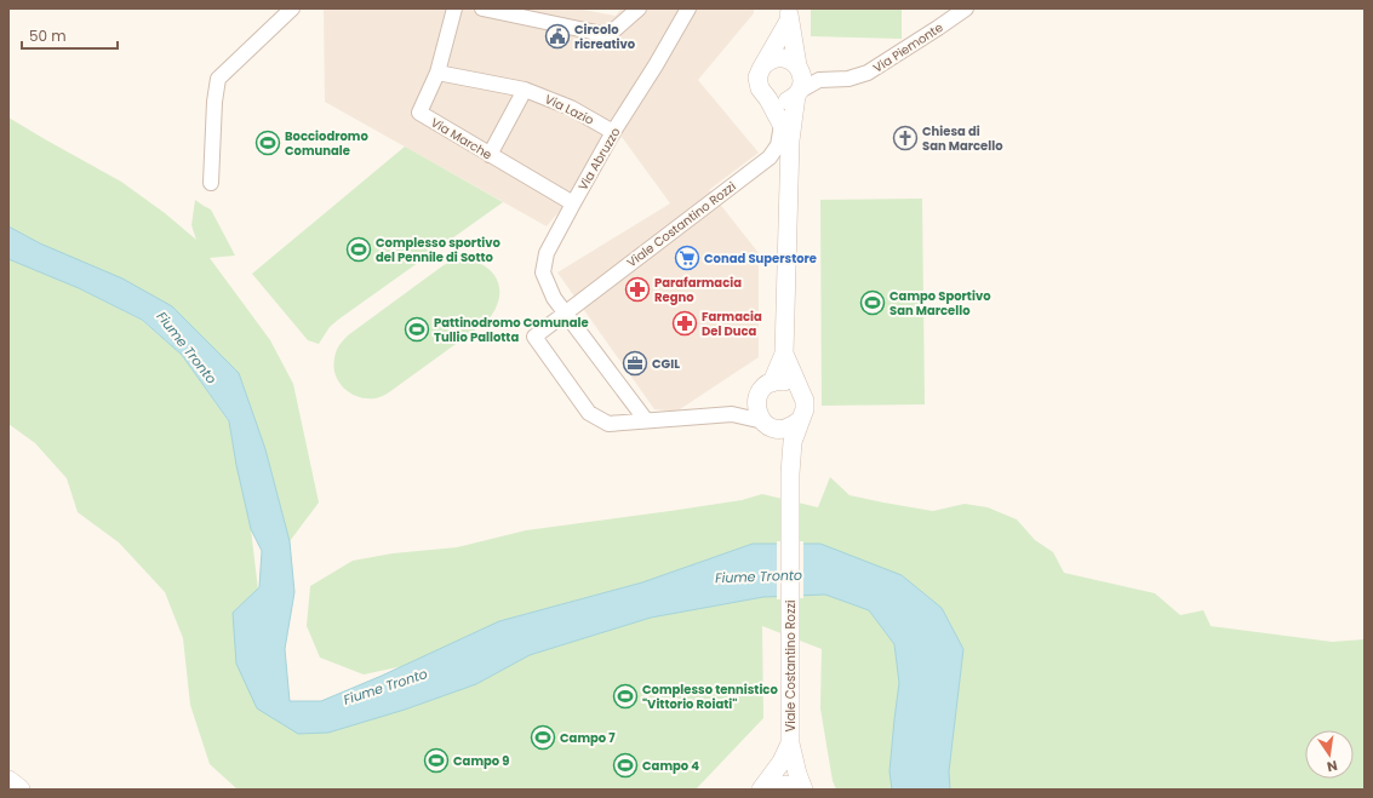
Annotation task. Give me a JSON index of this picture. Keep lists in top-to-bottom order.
{
  "streets": {
    "street": [
      "Via Piemonte",
      "Via Lazio",
      "Via Marche",
      "Via Abruzzo",
      "Viale Costantino Rozzi"
    ]
  },
  "crossings": [
    ["Via Piemonte", "Viale Costantino Rozzi"],
    ["Via Lazio", "Via Marche"],
    ["Via Lazio", "Via Abruzzo"],
    ["Via Marche", "Via Abruzzo"],
    ["Via Abruzzo", "Viale Costantino Rozzi"]
  ],
  "water": ["Fiume Tronto"],
  "places": {
    "public building": ["Circolo ricreativo"],
    "church": ["Chiesa di San Marcello"],
    "sports": [
      "Bocciodromo Comunale",
      "Complesso sportivo del Pennile di Sotto",
      "Campo Sportivo San Marcello",
      "Pattinodromo Comunale Tullio Pallotta",
      "Complesso tennistico \"Vittorio Roiati\"",
      "Campo 7",
      "Campo 9",
      "Campo 4"
    ],
    "supermarket": ["Conad Superstore"],
    "pharmacy": ["Parafarmacia Regno", "Farmacia Del Duca"],
    "office": ["CGIL"]
  },
  "scale_bar": "50 m",
  "north": "bottom"
}
